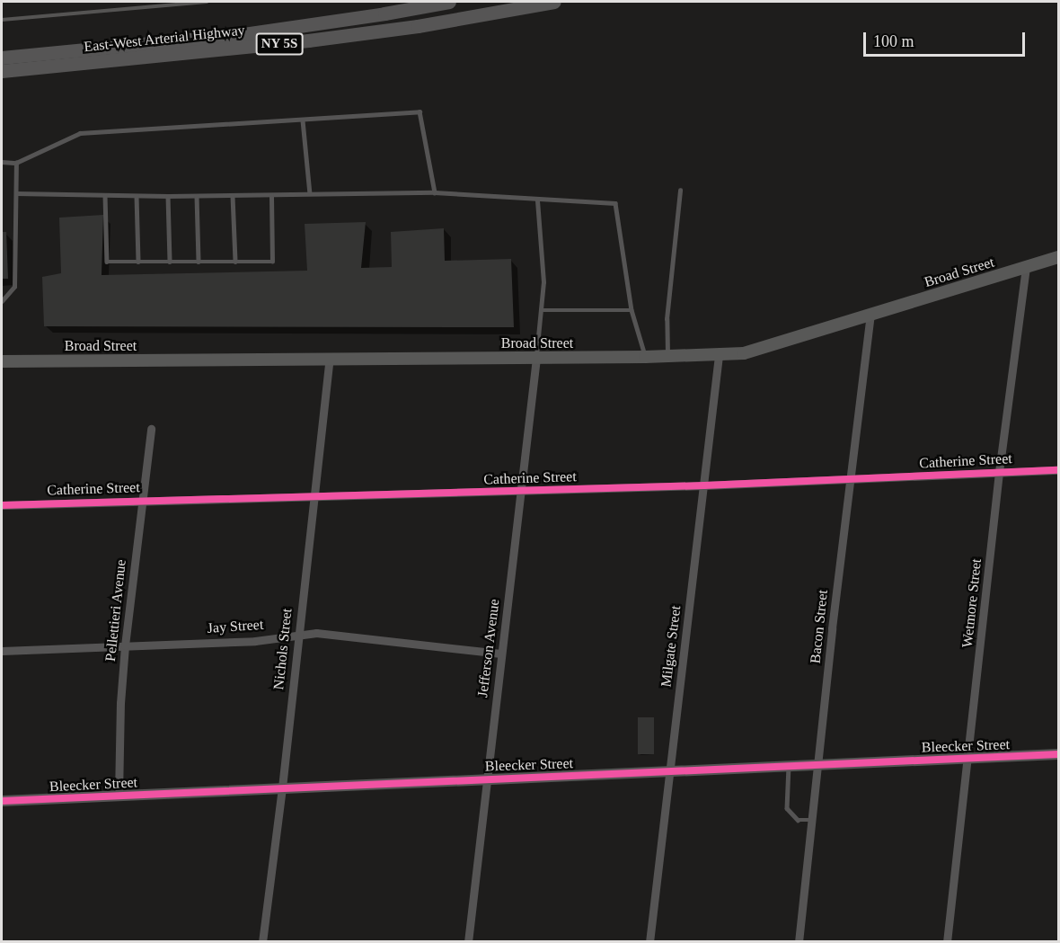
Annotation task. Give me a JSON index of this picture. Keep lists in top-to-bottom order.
{
  "streets": {
    "main road": ["East-West Arterial Highway", "NY 5S", "Broad Street"],
    "street": [
      "Catherine Street",
      "Wetmore Street",
      "Pellettieri Avenue",
      "Jay Street",
      "Bacon Street",
      "Milgate Street",
      "Jefferson Avenue",
      "Nichols Street",
      "Bleecker Street"
    ]
  },
  "crossings": [
    ["Broad Street", "Wetmore Street"],
    ["Broad Street", "Bacon Street"],
    ["Broad Street", "Milgate Street"],
    ["Broad Street", "Jefferson Avenue"],
    ["Broad Street", "Nichols Street"],
    ["Catherine Street", "Wetmore Street"],
    ["Catherine Street", "Pellettieri Avenue"],
    ["Catherine Street", "Bacon Street"],
    ["Catherine Street", "Milgate Street"],
    ["Catherine Street", "Jefferson Avenue"],
    ["Catherine Street", "Nichols Street"],
    ["Wetmore Street", "Bleecker Street"],
    ["Pellettieri Avenue", "Jay Street"],
    ["Pellettieri Avenue", "Bleecker Street"],
    ["Jay Street", "Jefferson Avenue"],
    ["Jay Street", "Nichols Street"],
    ["Bacon Street", "Bleecker Street"],
    ["Milgate Street", "Bleecker Street"],
    ["Jefferson Avenue", "Bleecker Street"],
    ["Nichols Street", "Bleecker Street"]
  ],
  "scale_bar": "100 m"
}
